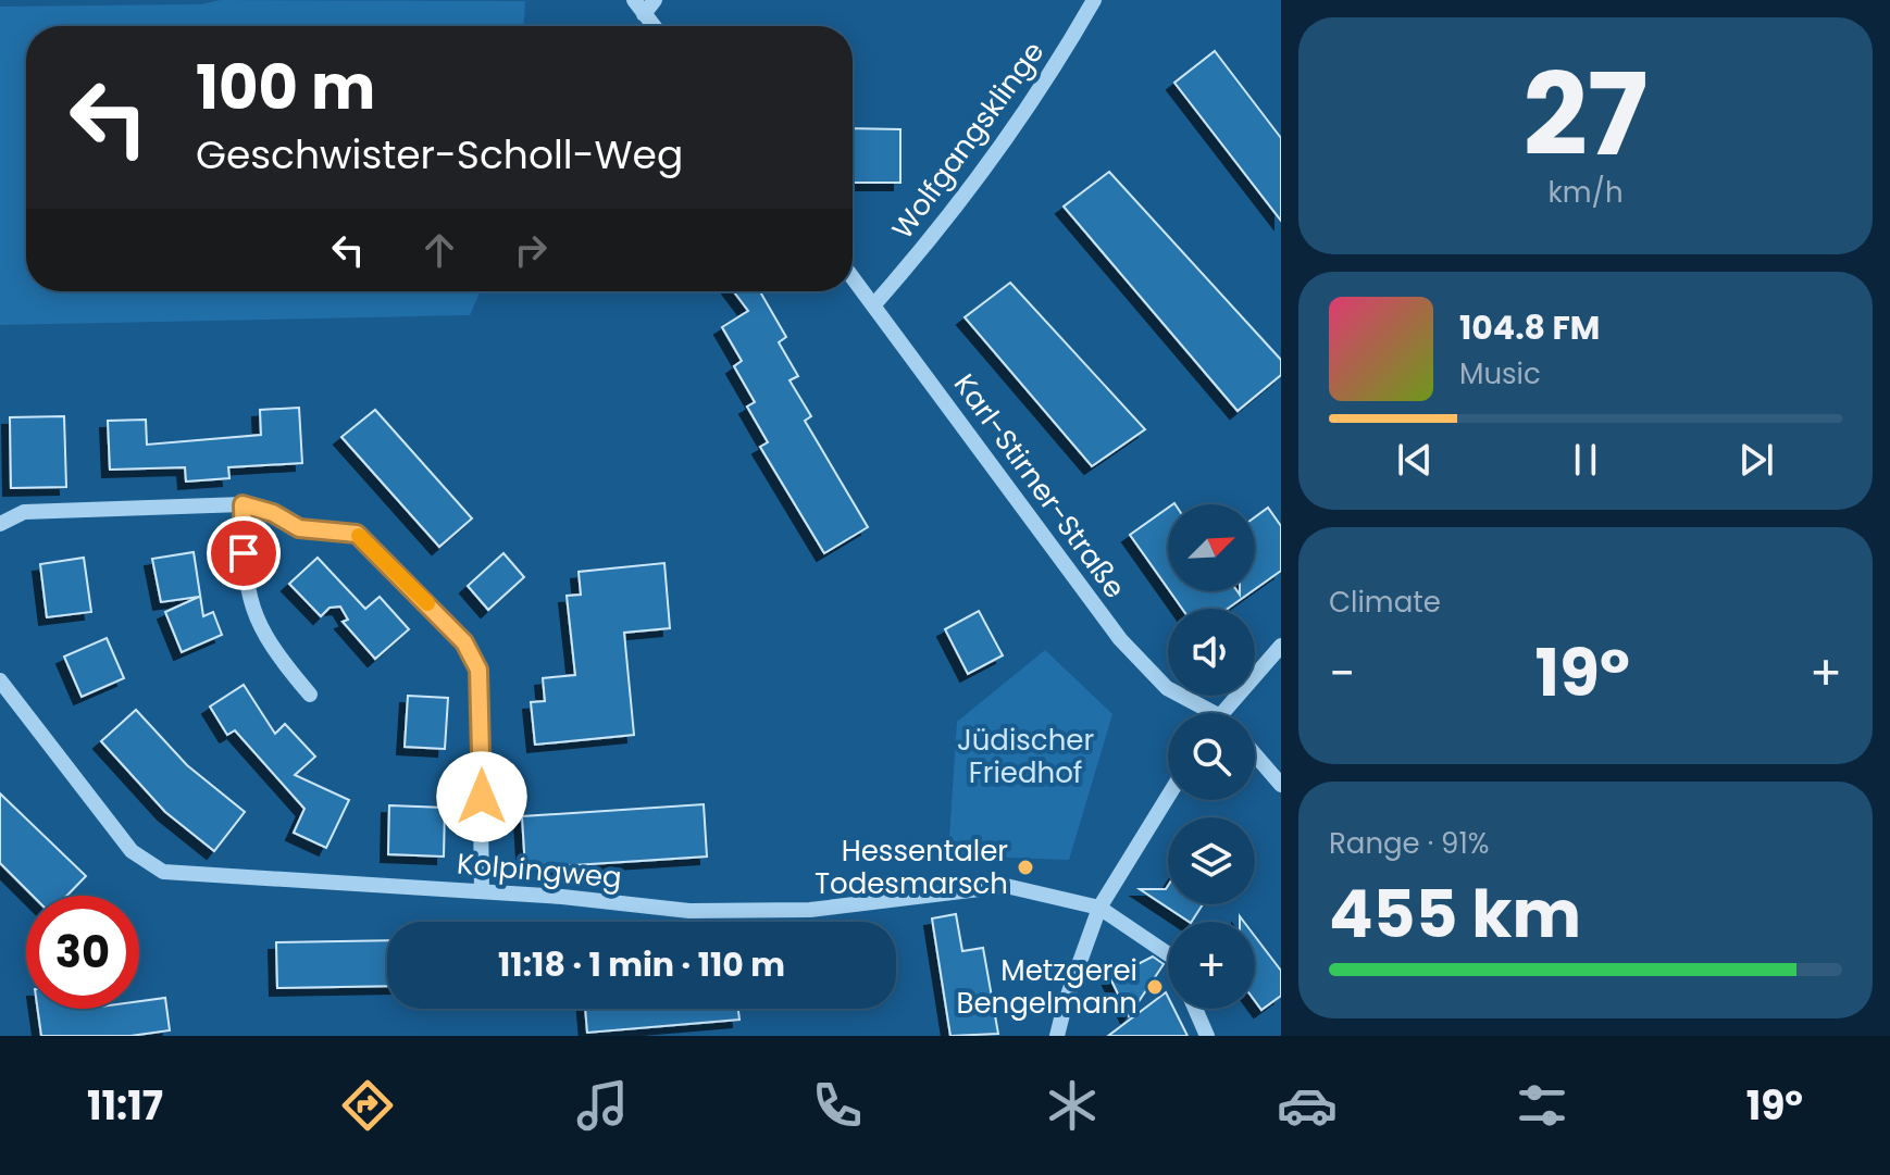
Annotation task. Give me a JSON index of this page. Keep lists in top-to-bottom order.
{
  "streets": {
    "street": ["Wolfgangsklinge", "Karl-Stirner-Straße", "Kolpingweg"]
  },
  "crossings": [
    ["Wolfgangsklinge", "Karl-Stirner-Straße"]
  ],
  "parks": ["Jüdischer Friedhof"],
  "places": ["Hessentaler Todesmarsch", "Metzgerei Bengelmann"],
  "north": "top right",
  "page": {
    "tile": [
      ["27", "km/h"],
      "Climate",
      ["Range · 91%", "455 km"]
    ],
    "turn": ["100 m", "Geschwister-Scholl-Weg"],
    "song": ["104.8 FM", "Music"],
    "map_buttons": "+",
    "heat": ["−", "19°", "+"],
    "limit": "30",
    "trip": "11:18 · 1 min · 110 m",
    "tabs": ["11:17", "19°"]
  }
}
